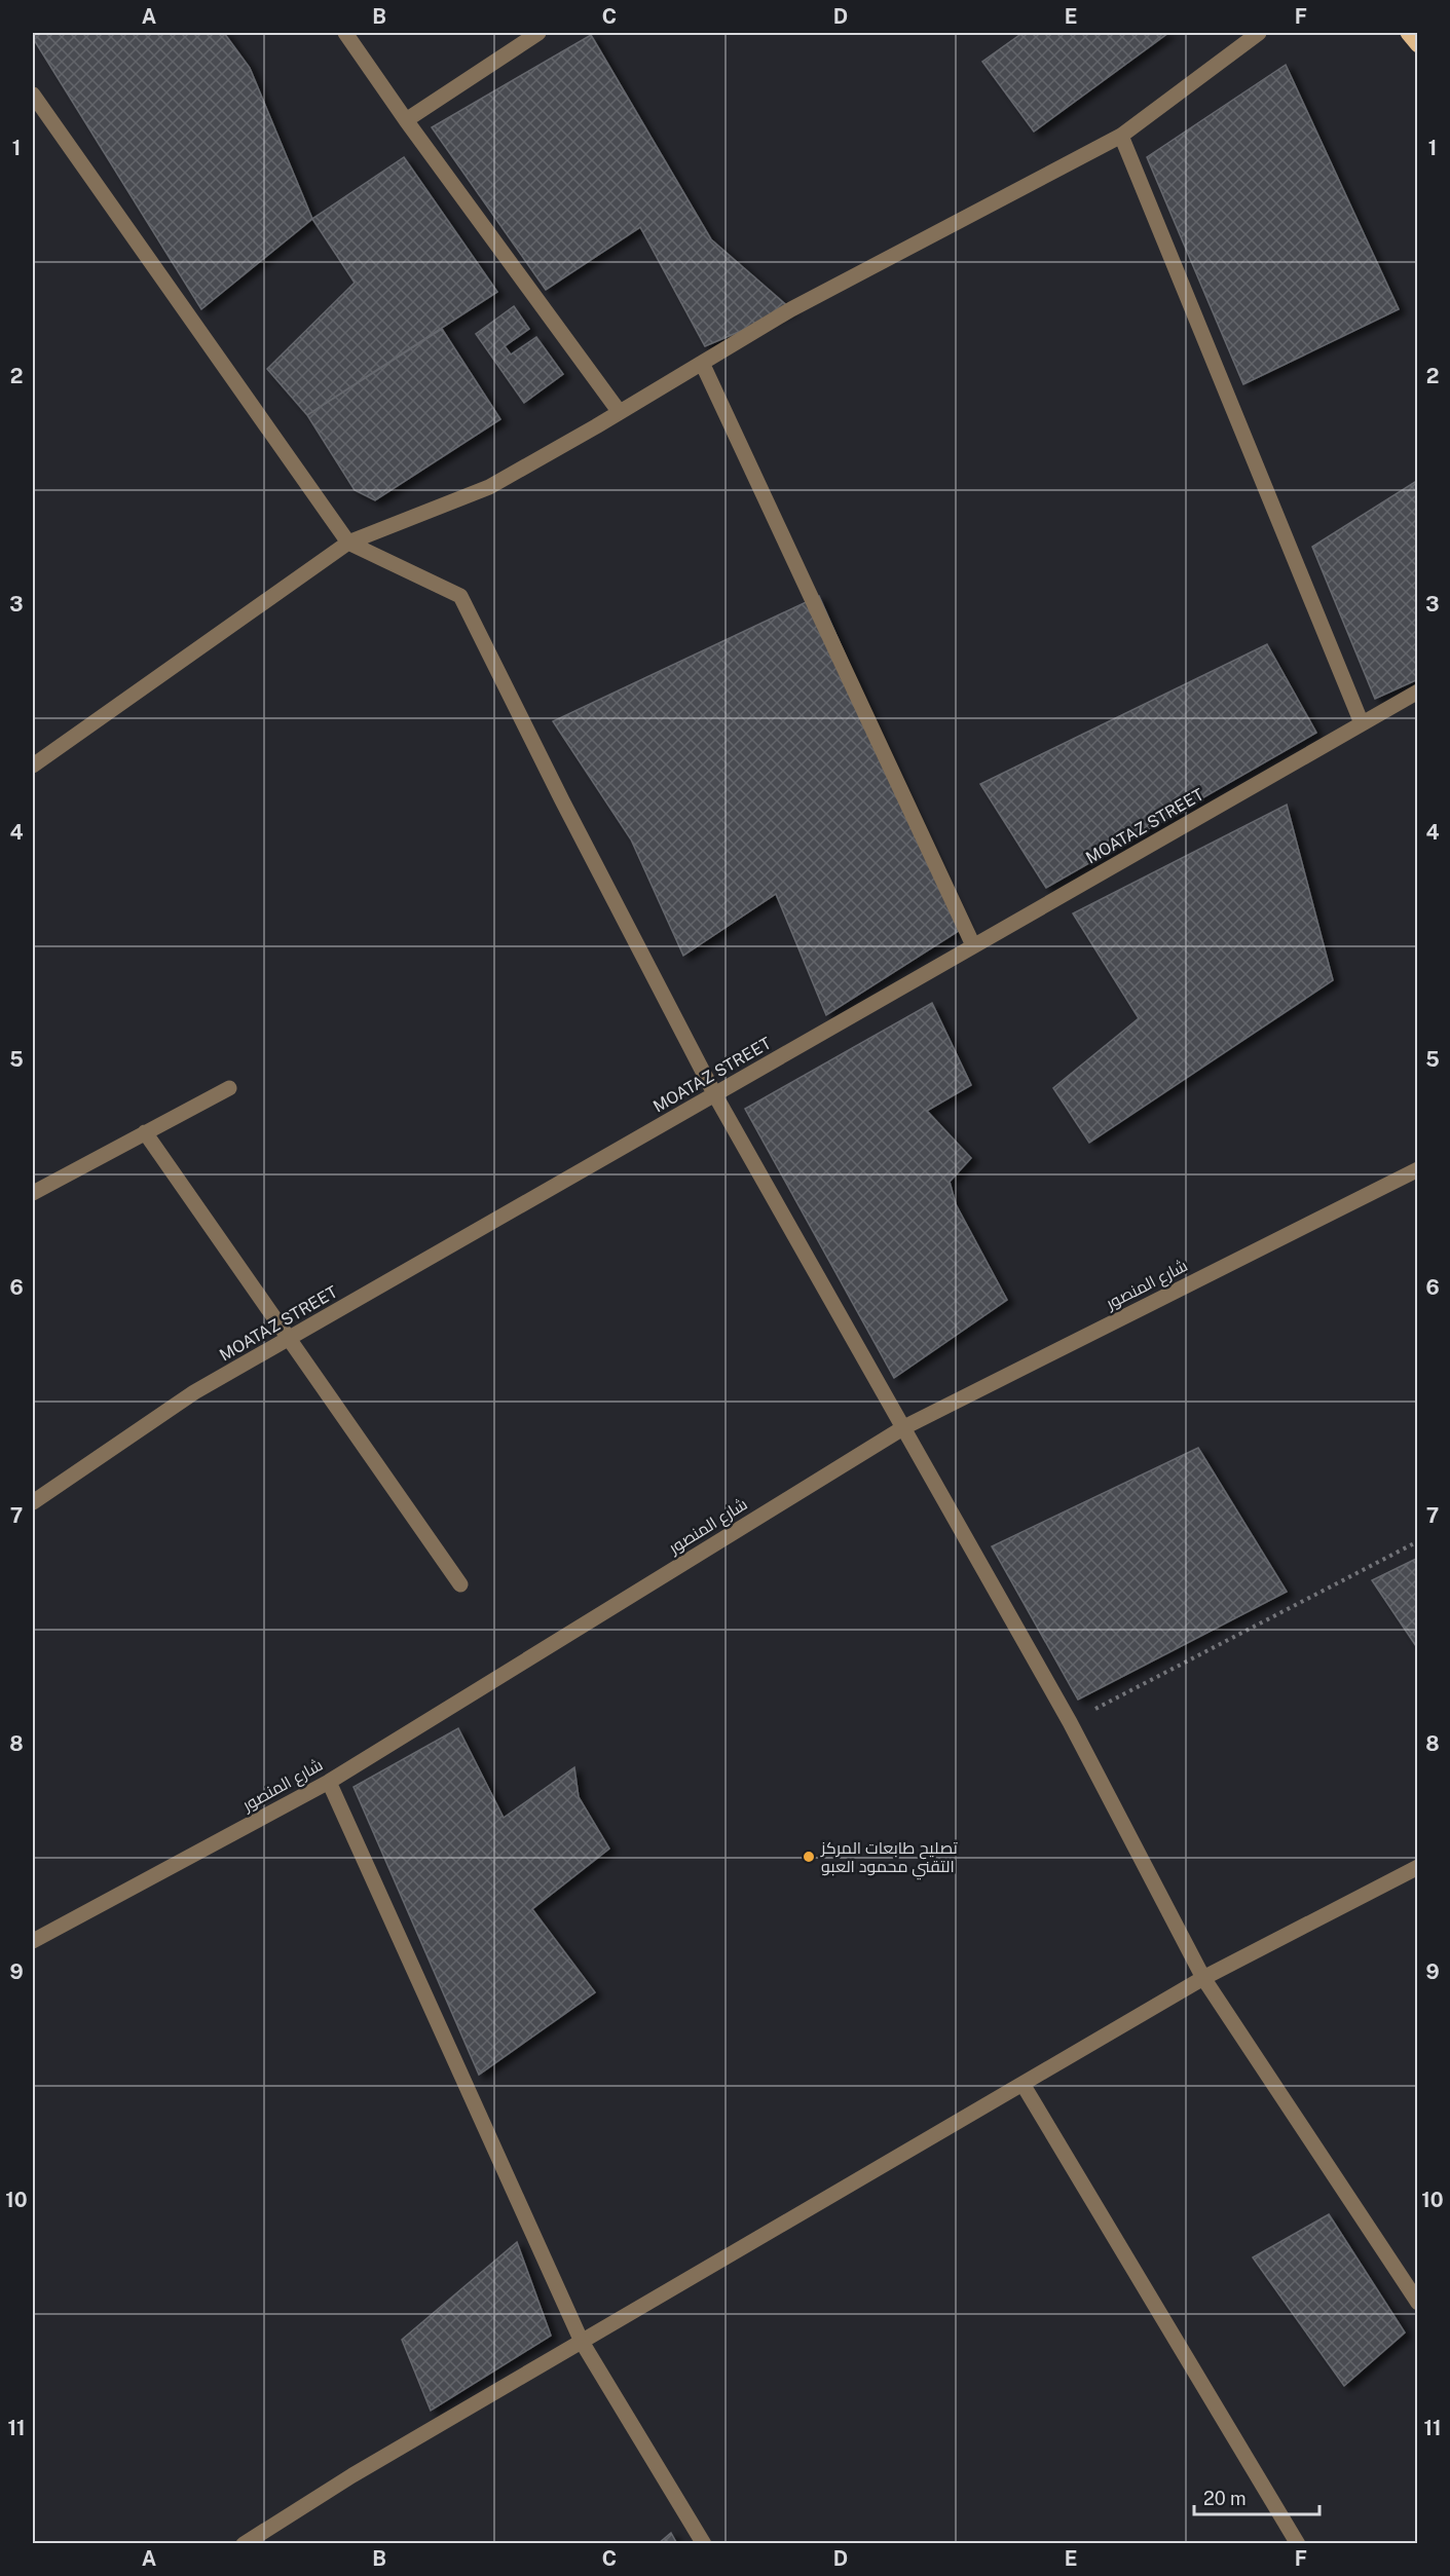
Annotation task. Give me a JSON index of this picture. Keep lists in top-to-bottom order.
{
  "streets": {
    "street": ["MOATAZ STREET", "شارع المنصور"]
  },
  "places": ["تصليح طابعات المركز التقني محمود العبو"],
  "scale_bar": "20 m",
  "grid": {
    "columns": [
      "A",
      "B",
      "C",
      "D",
      "E",
      "F"
    ],
    "rows": [
      "1",
      "2",
      "3",
      "4",
      "5",
      "6",
      "7",
      "8",
      "9",
      "10",
      "11"
    ]
  }
}
